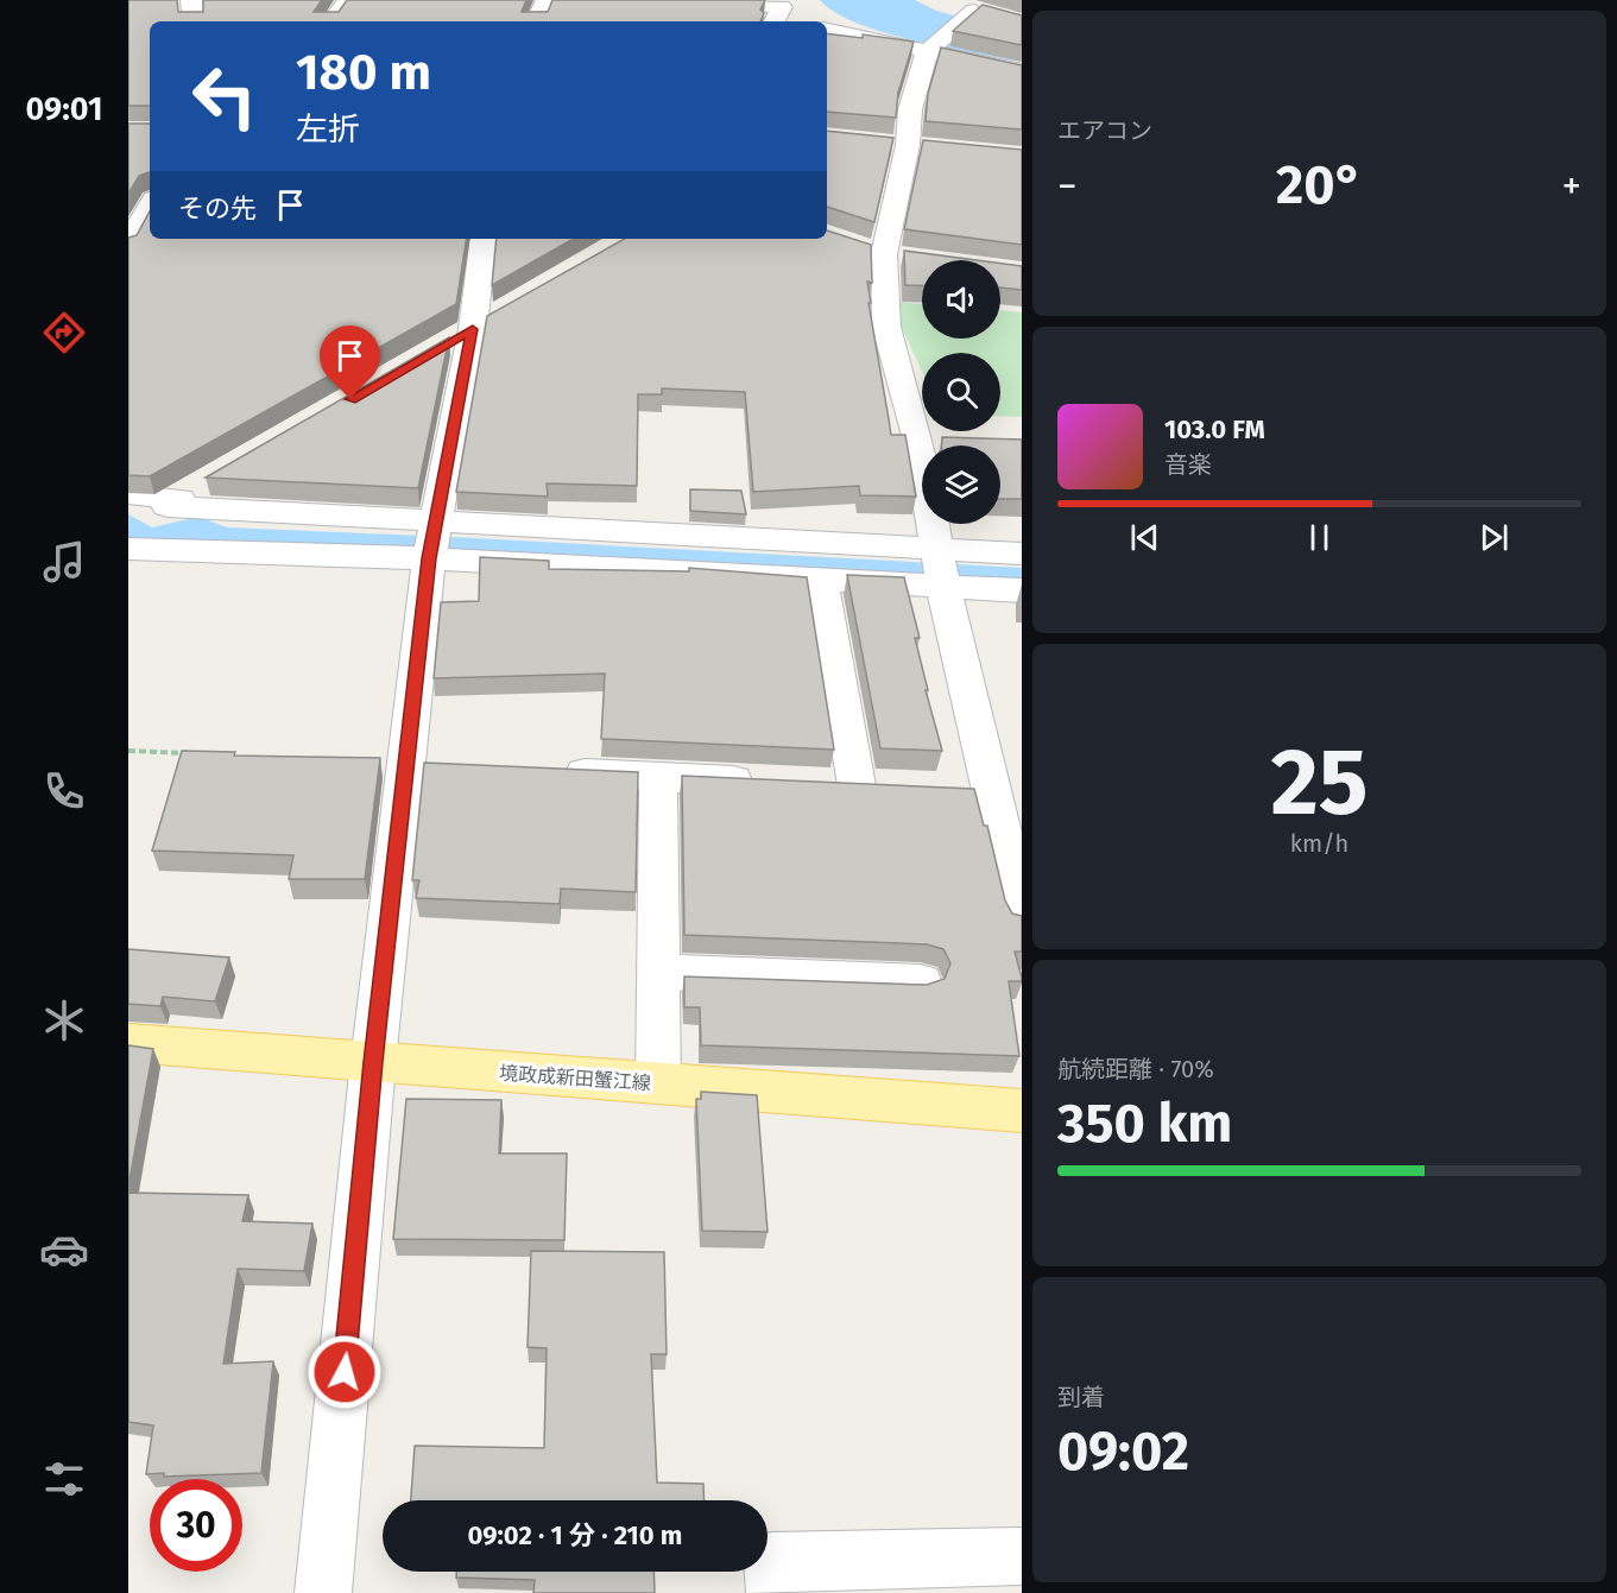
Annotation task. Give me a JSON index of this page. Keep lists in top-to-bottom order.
{
  "streets": {
    "main road": ["境政成新田蟹江線"]
  },
  "page": {
    "tabs": "09:01",
    "tile": [
      "エアコン",
      ["25", "km/h"],
      ["航続距離 · 70%", "350 km"],
      ["到着", "09:02"]
    ],
    "turn": ["180 m", "左折"],
    "heat": ["−", "20°", "+"],
    "then": "その先",
    "song": ["103.0 FM", "音楽"],
    "limit": "30",
    "trip": "09:02 · 1 分 · 210 m"
  }
}
